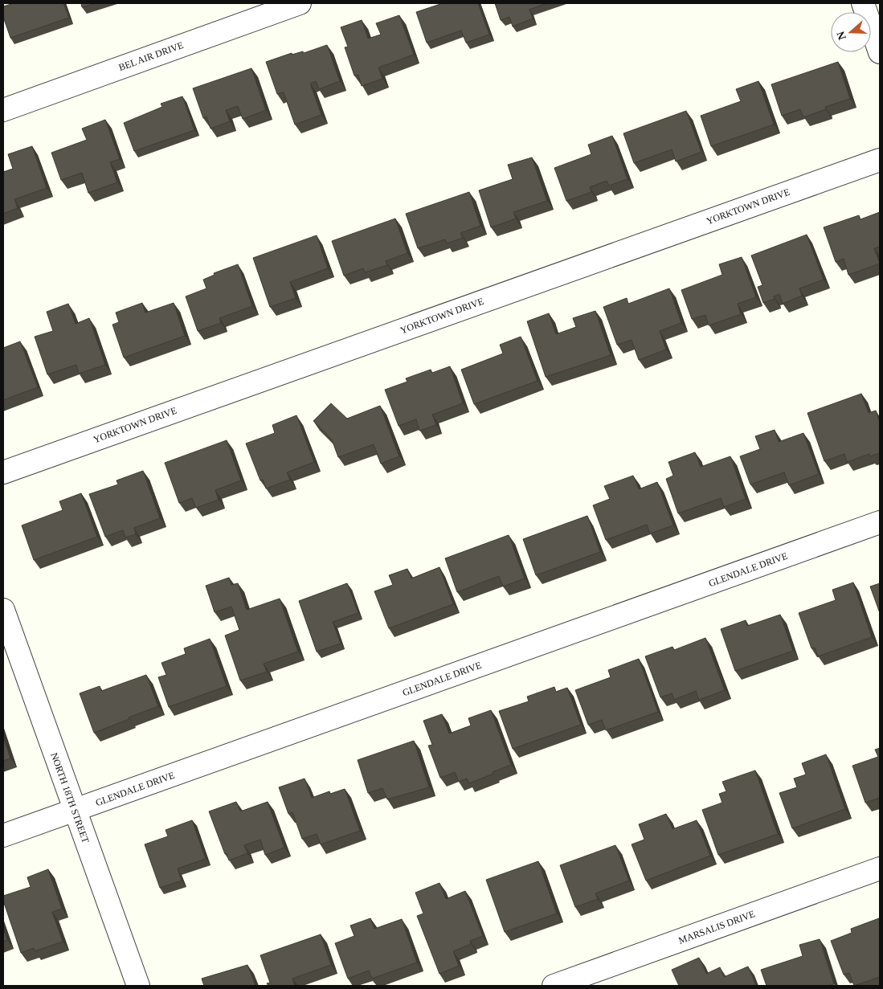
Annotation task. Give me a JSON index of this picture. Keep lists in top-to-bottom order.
{
  "streets": {
    "street": [
      "BEL AIR DRIVE",
      "YORKTOWN DRIVE",
      "GLENDALE DRIVE",
      "NORTH 18TH STREET",
      "MARSALIS DRIVE"
    ]
  },
  "crossings": [
    ["GLENDALE DRIVE", "NORTH 18TH STREET"]
  ],
  "north": "left"
}
